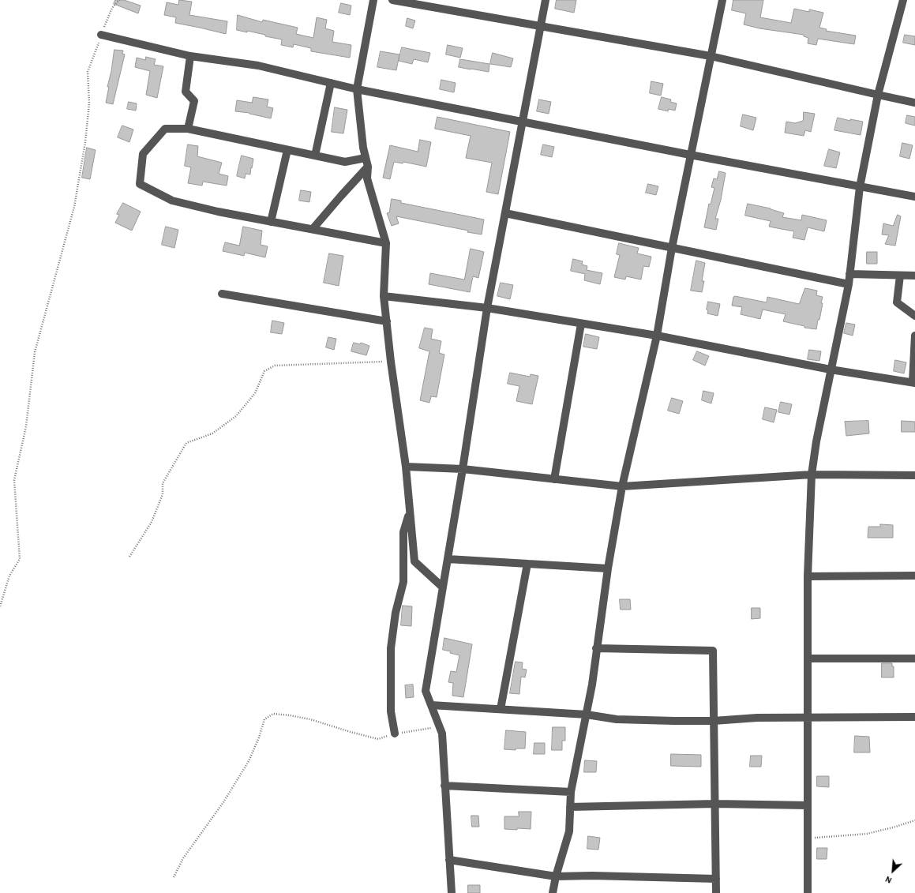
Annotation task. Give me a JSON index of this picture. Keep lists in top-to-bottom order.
{
  "north": "bottom left"
}
